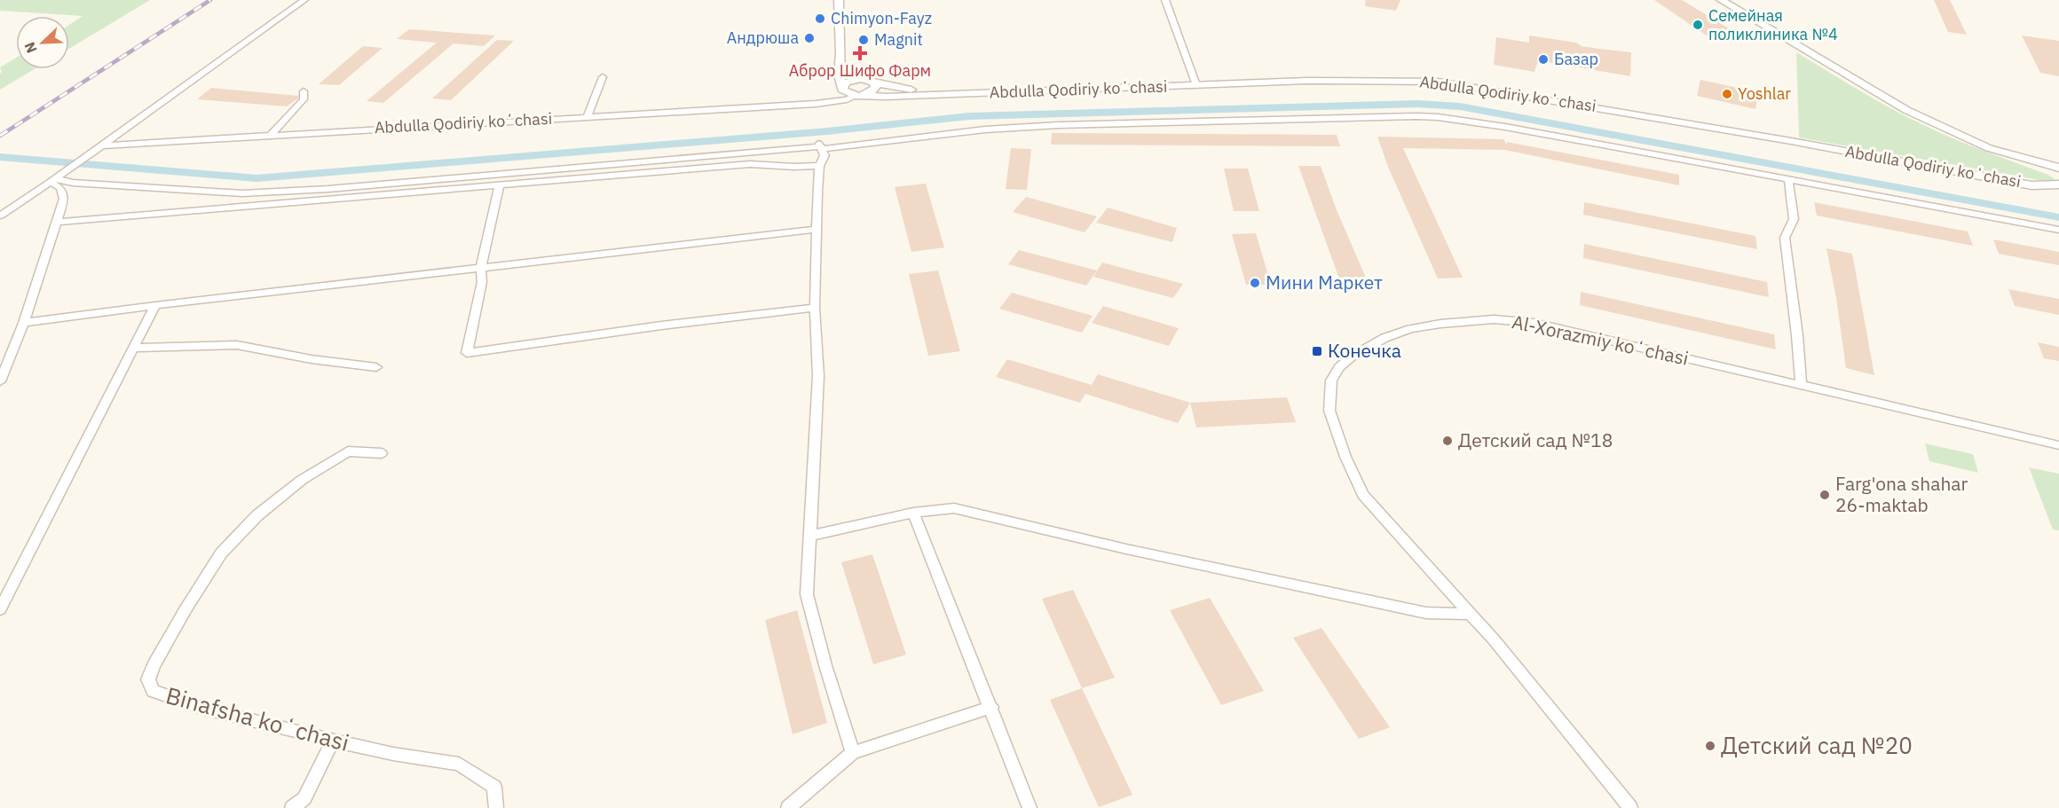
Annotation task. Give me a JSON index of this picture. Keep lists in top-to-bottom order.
{
  "streets": {
    "street": ["Abdulla Qodiriy koʻchasi", "Al-Xorazmiy koʻchasi", "Binafsha koʻchasi"]
  },
  "places": {
    "other": [
      "Chimyon-Fayz",
      "Семейная поликлиника №4",
      "Андрюша",
      "Magnit",
      "Базар",
      "Yoshlar",
      "Мини Маркет",
      "Детский сад №18",
      "Farg'ona shahar 26-maktab",
      "Детский сад №20"
    ],
    "health": ["Аброр Шифо Фарм"],
    "transit": ["Конечка"]
  },
  "north": "bottom left"
}
